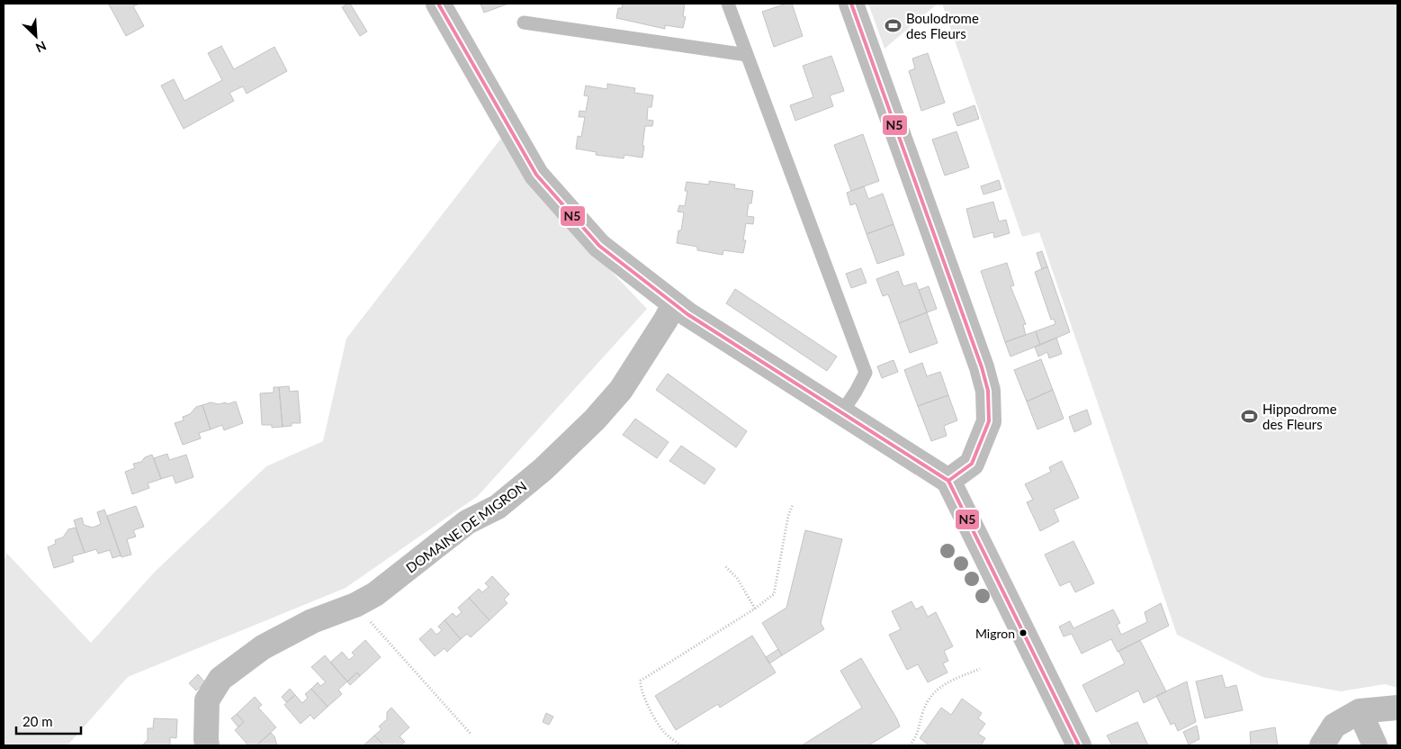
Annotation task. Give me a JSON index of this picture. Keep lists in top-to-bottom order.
{
  "streets": {
    "street": ["DOMAINE DE MIGRON"]
  },
  "places": {
    "sports": ["Boulodrome des Fleurs", "Hippodrome des Fleurs"],
    "other": ["Migron"]
  },
  "lines": ["transit line N5"],
  "scale_bar": "20 m",
  "north": "bottom right"
}
